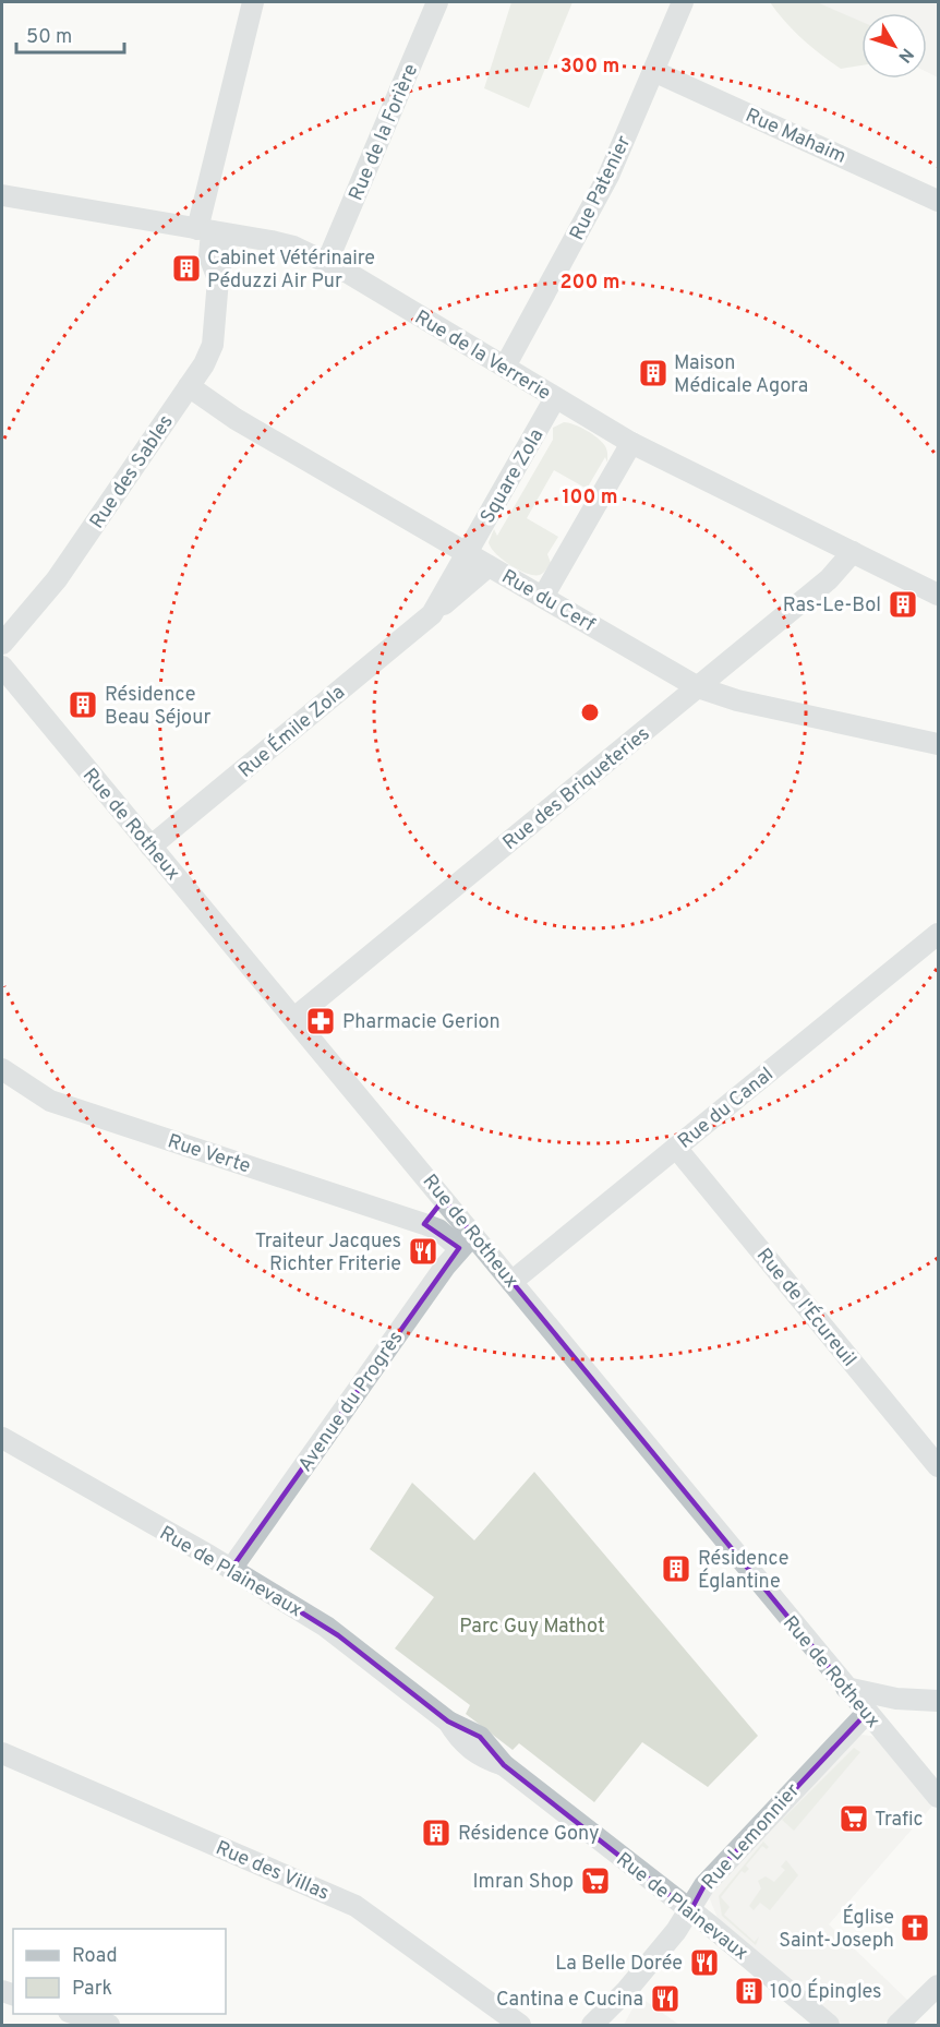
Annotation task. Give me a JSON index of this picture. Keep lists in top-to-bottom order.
{
  "streets": {
    "street": [
      "Rue de la Forière",
      "Rue Mahaim",
      "Rue Patenier",
      "Rue de la Verrerie",
      "Rue des Sables",
      "Square Zola",
      "Rue du Cerf",
      "Rue Émile Zola",
      "Rue des Briqueteries",
      "Rue de Rotheux",
      "Rue du Canal",
      "Rue Verte",
      "Rue de l'Écureuil",
      "Avenue du Progrès",
      "Rue de Plainevaux",
      "Rue Lemonnier",
      "Rue des Villas"
    ]
  },
  "crossings": [
    ["Rue de la Forière", "Rue de la Verrerie"],
    ["Rue Mahaim", "Rue Patenier"],
    ["Rue Patenier", "Rue de la Verrerie"],
    ["Rue de la Verrerie", "Rue des Sables"],
    ["Rue de la Verrerie", "Square Zola"],
    ["Rue de la Verrerie", "Rue des Briqueteries"],
    ["Rue des Sables", "Rue du Cerf"],
    ["Square Zola", "Rue du Cerf"],
    ["Square Zola", "Rue Émile Zola"],
    ["Rue du Cerf", "Rue Émile Zola"],
    ["Rue du Cerf", "Rue des Briqueteries"],
    ["Rue Émile Zola", "Rue de Rotheux"],
    ["Rue des Briqueteries", "Rue de Rotheux"],
    ["Rue de Rotheux", "Rue du Canal"],
    ["Rue de Rotheux", "Rue Verte"],
    ["Rue de Rotheux", "Avenue du Progrès"],
    ["Rue de Rotheux", "Rue Lemonnier"],
    ["Rue du Canal", "Rue de l'Écureuil"],
    ["Rue Verte", "Avenue du Progrès"],
    ["Avenue du Progrès", "Rue de Plainevaux"],
    ["Rue de Plainevaux", "Rue Lemonnier"]
  ],
  "parks": ["Parc Guy Mathot"],
  "places": {
    "building": [
      "Cabinet Vétérinaire Péduzzi Air Pur",
      "Maison Médicale Agora",
      "Ras-Le-Bol",
      "Résidence Beau Séjour",
      "Résidence Églantine",
      "Résidence Gony",
      "100 Épingles"
    ],
    "pharmacy": ["Pharmacie Gerion"],
    "restaurant": ["Traiteur Jacques Richter Friterie", "La Belle Dorée", "Cantina e Cucina"],
    "supermarket": ["Trafic", "Imran Shop"],
    "church": ["Église Saint-Joseph"]
  },
  "legend": ["Road", "Park"],
  "scale_bar": "50 m",
  "north": "bottom right",
  "rings": ["300 m", "200 m", "100 m"]
}
